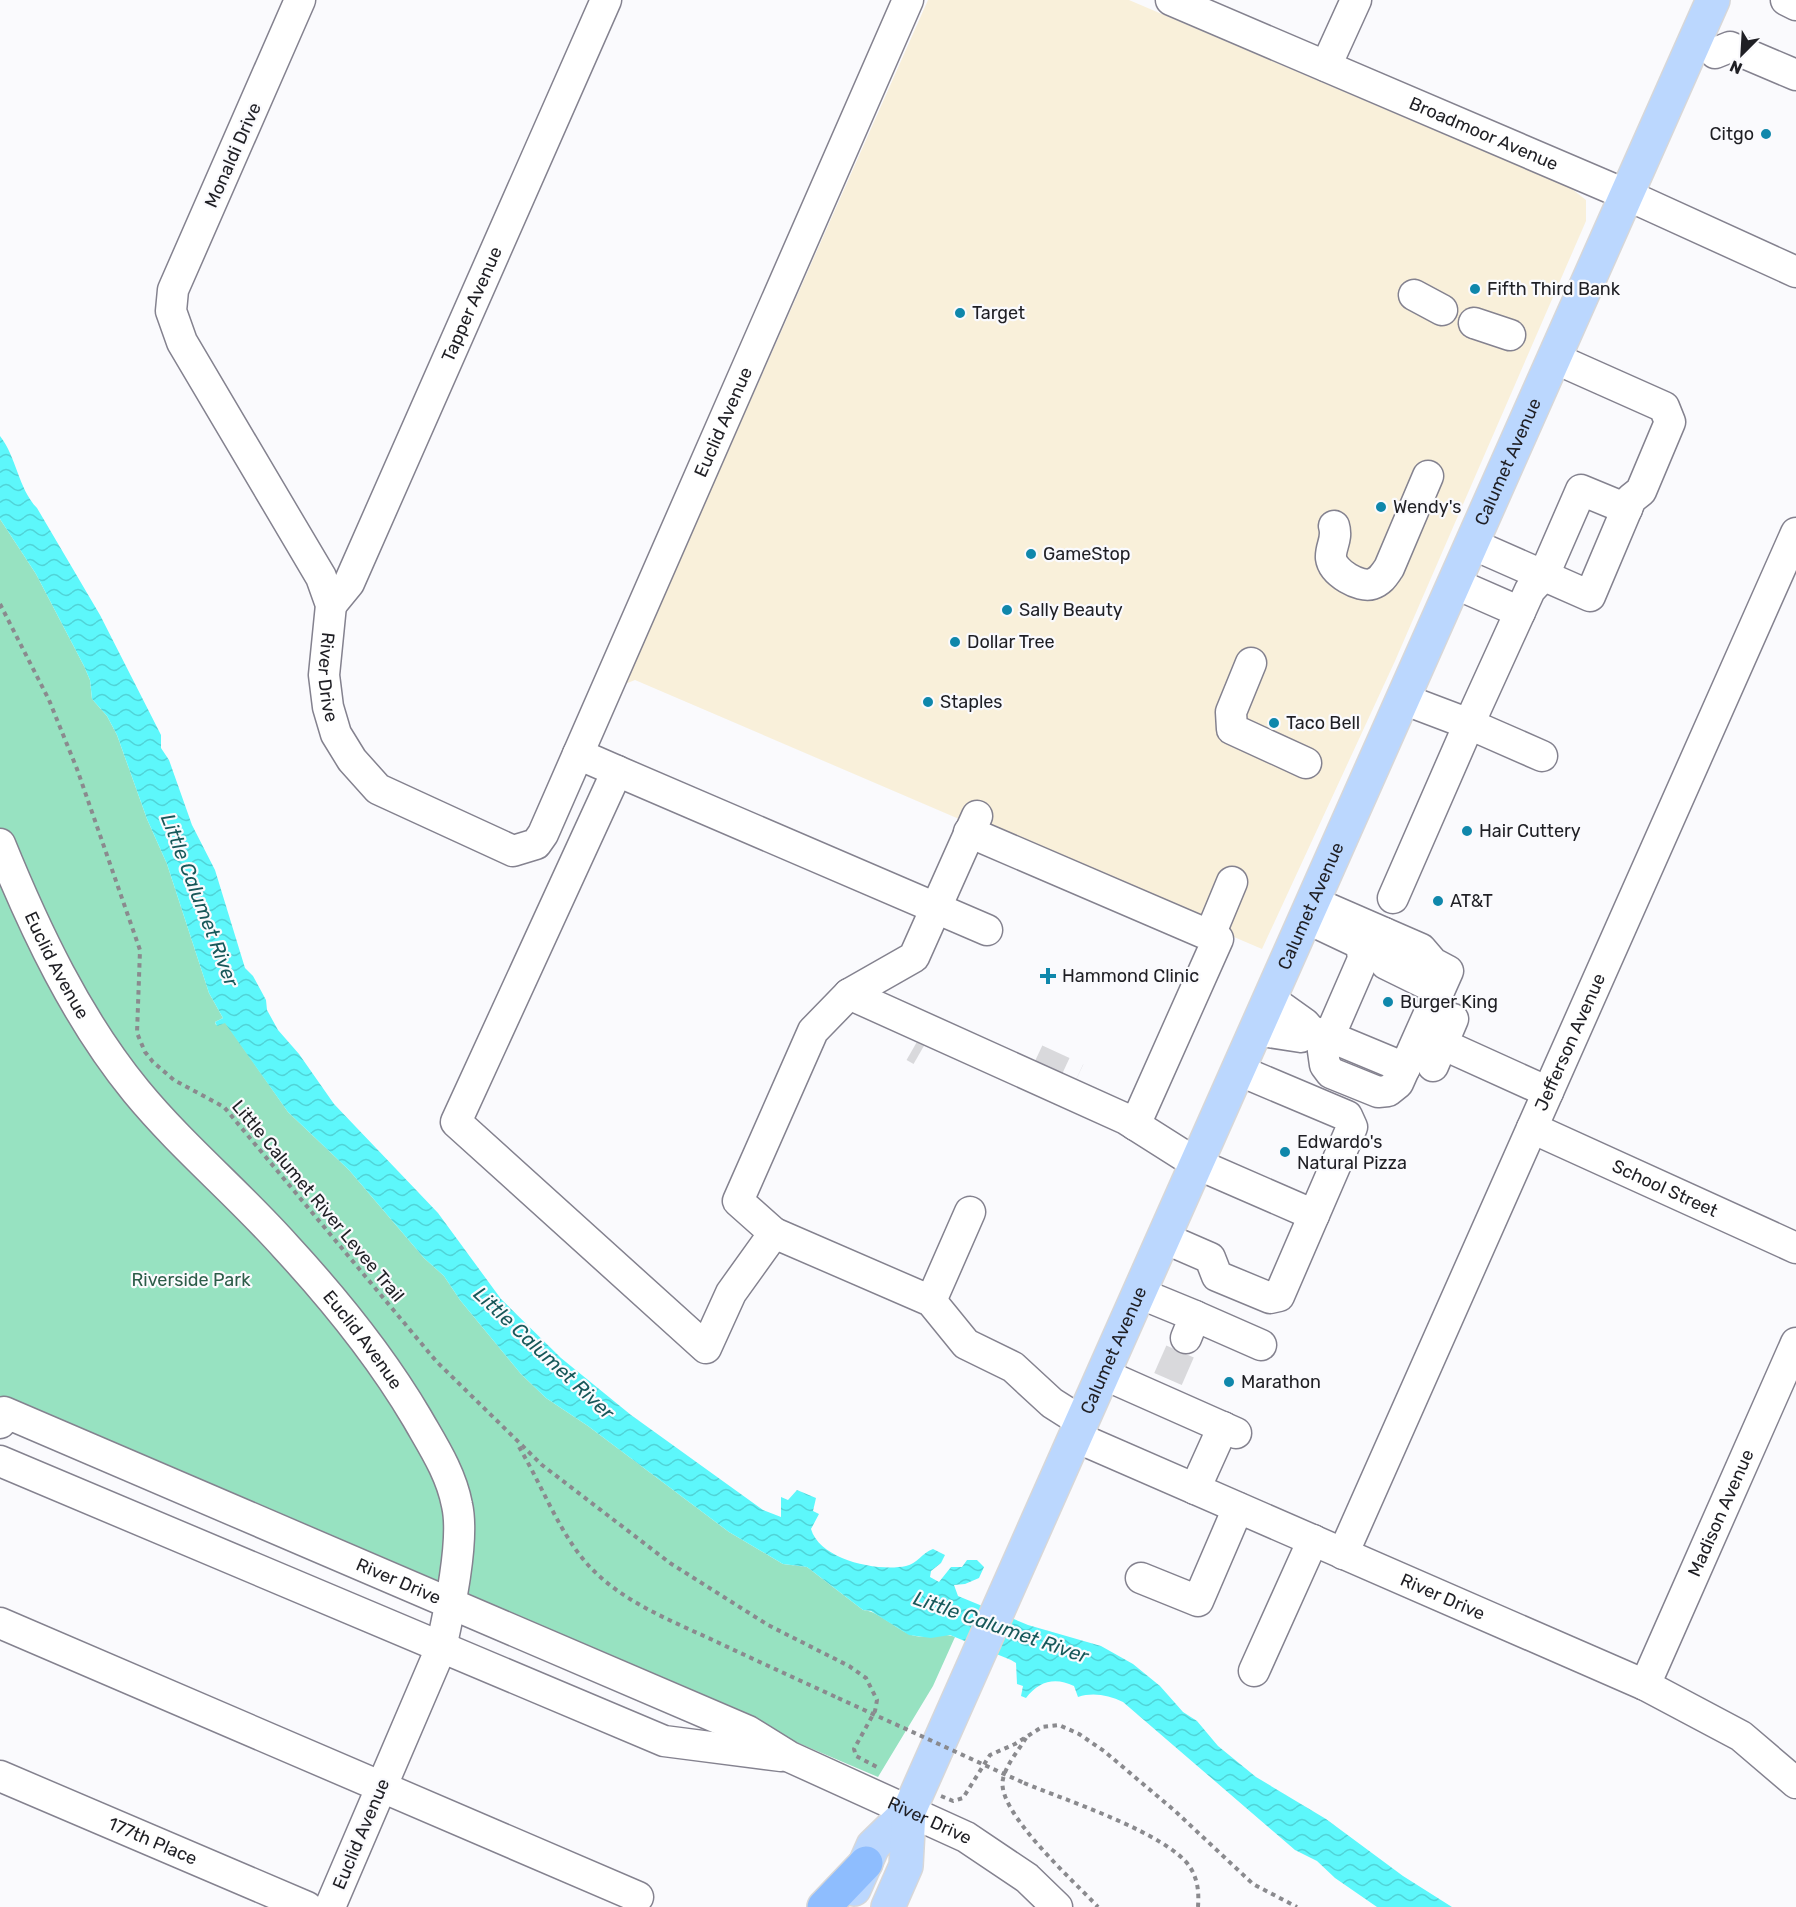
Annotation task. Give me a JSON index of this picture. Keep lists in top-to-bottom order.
{
  "streets": {
    "main road": ["Calumet Avenue"],
    "street": [
      "Broadmoor Avenue",
      "Monaldi Drive",
      "Tapper Avenue",
      "Euclid Avenue",
      "River Drive",
      "Jefferson Avenue",
      "School Street",
      "Madison Avenue",
      "177th Place"
    ],
    "path": ["Little Calumet River Levee Trail"]
  },
  "crossings": [
    ["Broadmoor Avenue", "Calumet Avenue"],
    ["Monaldi Drive", "River Drive"],
    ["Tapper Avenue", "River Drive"],
    ["Euclid Avenue", "River Drive"],
    ["Calumet Avenue", "River Drive"],
    ["River Drive", "Jefferson Avenue"],
    ["River Drive", "Madison Avenue"],
    ["Jefferson Avenue", "School Street"]
  ],
  "water": ["Little Calumet River"],
  "parks": ["Riverside Park"],
  "places": {
    "other": [
      "Citgo",
      "Fifth Third Bank",
      "Target",
      "Wendy's",
      "GameStop",
      "Sally Beauty",
      "Dollar Tree",
      "Staples",
      "Taco Bell",
      "Hair Cuttery",
      "AT&T",
      "Burger King",
      "Edwardo's Natural Pizza",
      "Marathon"
    ],
    "health": ["Hammond Clinic"]
  },
  "north": "bottom left"
}
